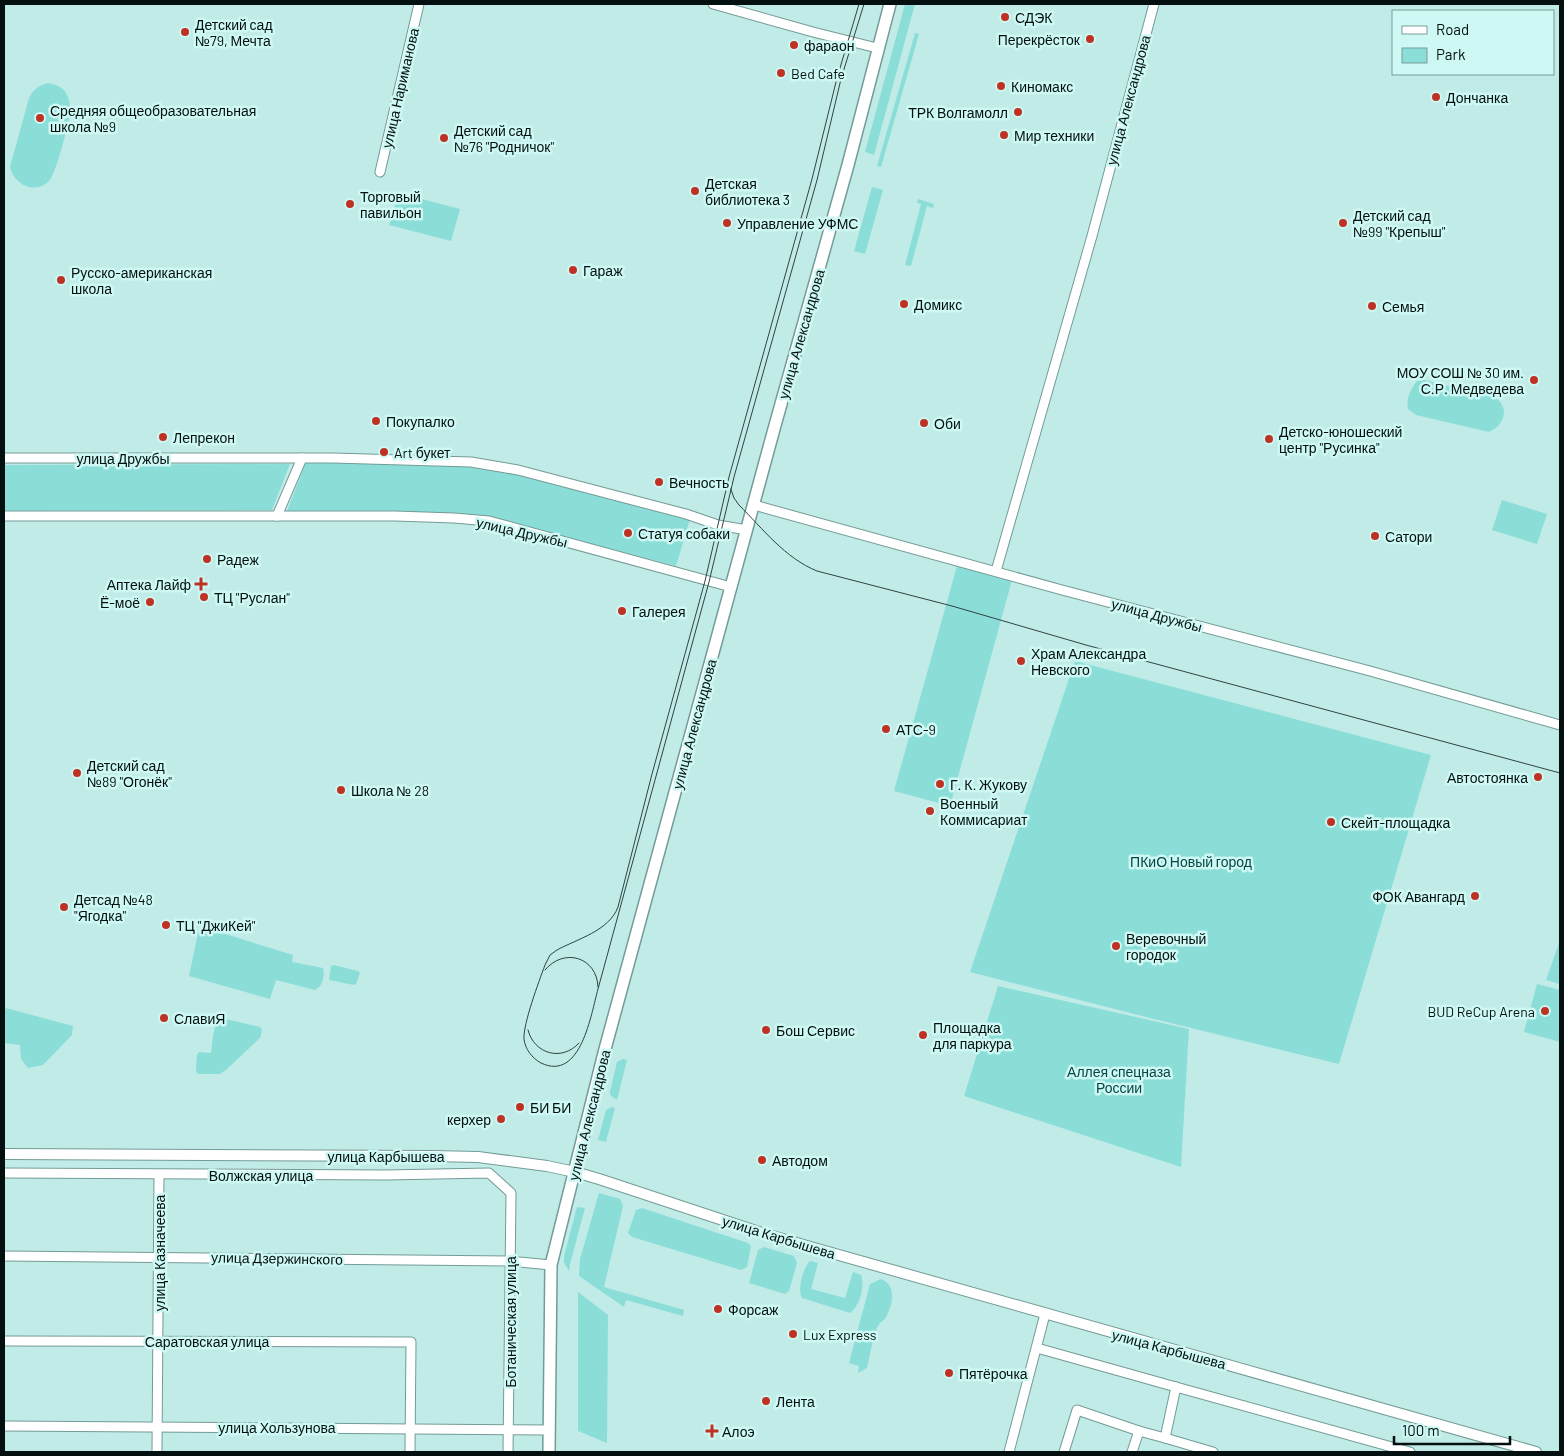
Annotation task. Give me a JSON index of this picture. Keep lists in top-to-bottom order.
{
  "streets": {
    "main road": ["улица Александрова"],
    "street": [
      "улица Нариманова",
      "улица Дружбы",
      "улица Карбышева",
      "Волжская улица",
      "улица Казначеева",
      "улица Дзержинского",
      "Ботаническая улица",
      "Саратовская улица",
      "улица Хользунова"
    ]
  },
  "crossings": [
    ["улица Александрова", "улица Дружбы"],
    ["улица Александрова", "улица Карбышева"],
    ["улица Александрова", "улица Дзержинского"],
    ["улица Александрова", "улица Хользунова"],
    ["Волжская улица", "улица Казначеева"],
    ["Волжская улица", "Ботаническая улица"],
    ["улица Казначеева", "улица Дзержинского"],
    ["улица Казначеева", "Саратовская улица"],
    ["улица Казначеева", "улица Хользунова"],
    ["улица Дзержинского", "Ботаническая улица"],
    ["Ботаническая улица", "улица Хользунова"],
    ["Саратовская улица", "улица Хользунова"]
  ],
  "parks": ["ПКиО Новый город", "Аллея спецназа России"],
  "places": {
    "other": [
      "СДЭК",
      "Детский сад №79, Мечта",
      "Перекрёсток",
      "фараон",
      "Bed Cafe",
      "Киномакс",
      "Дончанка",
      "ТРК Волгамолл",
      "Средняя общеобразовательная школа №9",
      "Мир техники",
      "Детский сад №76 \"Родничок\"",
      "Детская библиотека 3",
      "Торговый павильон",
      "Управление УФМС",
      "Детский сад №99 \"Крепыш\"",
      "Гараж",
      "Русско-американская школа",
      "Домикс",
      "Семья",
      "МОУ СОШ № 30 им. С.Р. Медведева",
      "Покупалко",
      "Оби",
      "Лепрекон",
      "Детско-юношеский центр \"Русинка\"",
      "Art букет",
      "Вечность",
      "Статуя собаки",
      "Сатори",
      "Радеж",
      "ТЦ \"Руслан\"",
      "Ё-моё",
      "Галерея",
      "Храм Александра Невского",
      "АТС-9",
      "Детский сад №89 \"Огонёк\"",
      "Автостоянка",
      "Г. К. Жукову",
      "Школа № 28",
      "Военный Коммисариат",
      "Скейт-площадка",
      "ФОК Авангард",
      "Детсад №48 \"Ягодка\"",
      "ТЦ \"ДжиКей\"",
      "Веревочный городок",
      "BUD ReCup Arena",
      "СлавиЯ",
      "Бош Сервис",
      "Площадка для паркура",
      "БИ БИ",
      "керхер",
      "Автодом",
      "Форсаж",
      "Lux Express",
      "Пятёрочка",
      "Лента"
    ],
    "health": ["Аптека Лайф", "Алоэ"]
  },
  "legend": ["Road", "Park"],
  "scale_bar": "100 m"
}
